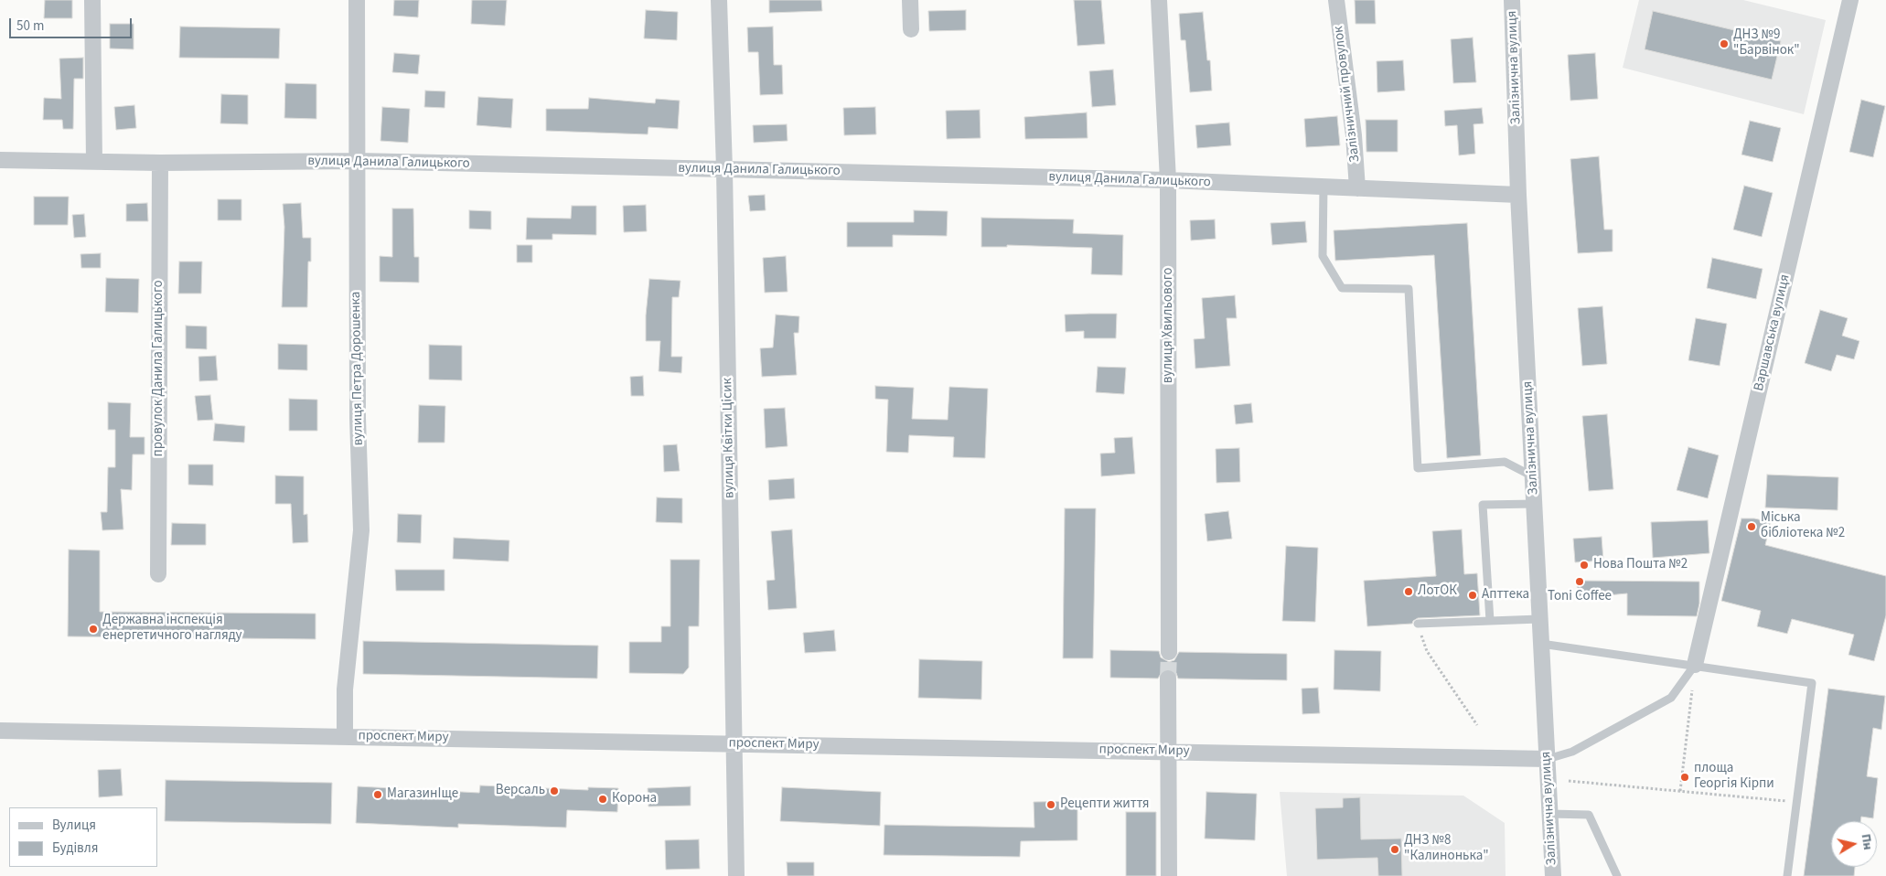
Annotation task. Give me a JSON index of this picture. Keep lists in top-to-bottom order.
{
  "streets": {
    "street": [
      "Залізнична вулиця",
      "Залізничний провулок",
      "вулиця Данила Галицького",
      "вулиця Хвильового",
      "Варшавська вулиця",
      "провулок Данила Галицького",
      "вулиця Петра Дорошенка",
      "вулиця Квітки Цісик",
      "проспект Миру"
    ]
  },
  "crossings": [
    ["Залізнична вулиця", "вулиця Данила Галицького"],
    ["Залізнична вулиця", "проспект Миру"],
    ["Залізничний провулок", "вулиця Данила Галицького"],
    ["вулиця Данила Галицького", "вулиця Хвильового"],
    ["вулиця Данила Галицького", "провулок Данила Галицького"],
    ["вулиця Данила Галицького", "вулиця Петра Дорошенка"],
    ["вулиця Данила Галицького", "вулиця Квітки Цісик"],
    ["вулиця Петра Дорошенка", "проспект Миру"],
    ["вулиця Квітки Цісик", "проспект Миру"]
  ],
  "places": [
    "ДНЗ №9 \"Барвінок\"",
    "Міська бібліотека №2",
    "Нова Пошта №2",
    "Toni Coffee",
    "ЛотОК",
    "Апттека",
    "Державна інспекція енергетичного нагляду",
    "площа Георгія Кірпи",
    "Версаль",
    "МагазинІще",
    "Корона",
    "Рецепти життя",
    "ДНЗ №8 \"Калинонька\""
  ],
  "legend": ["Вулиця", "Будівля"],
  "scale_bar": "50 m",
  "north": "right"
}
